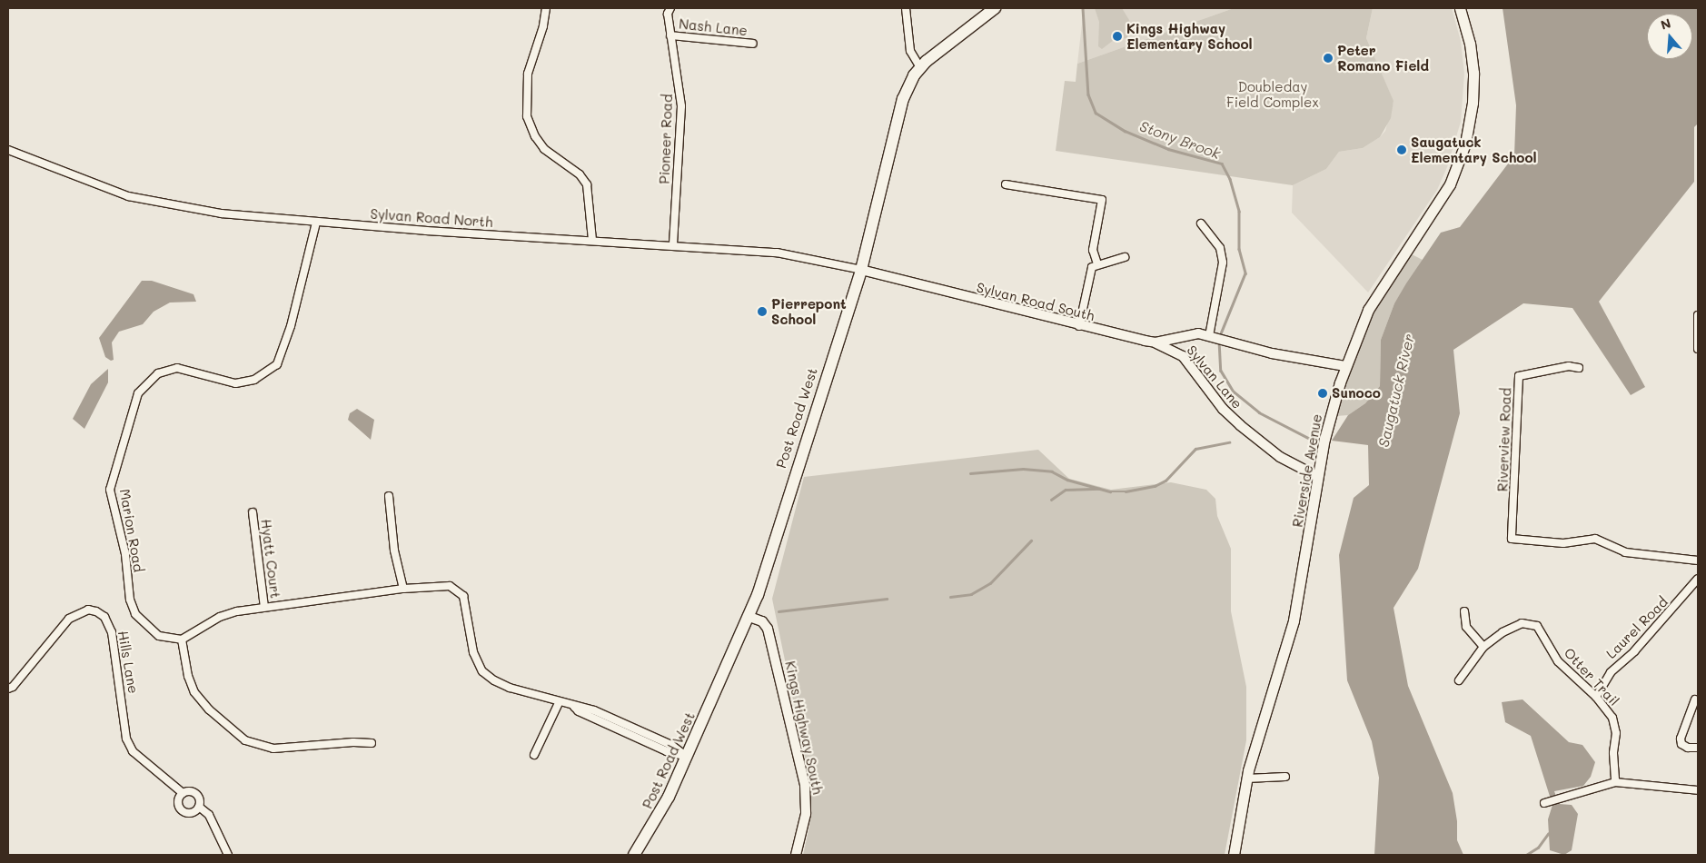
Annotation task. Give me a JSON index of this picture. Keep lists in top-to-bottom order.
{
  "streets": {
    "main road": ["Post Road West", "Riverside Avenue"],
    "street": [
      "Nash Lane",
      "Pioneer Road",
      "Sylvan Road North",
      "Sylvan Road South",
      "Sylvan Lane",
      "Riverview Road",
      "Marion Road",
      "Hyatt Court",
      "Laurel Road",
      "Hills Lane",
      "Otter Trail",
      "Kings Highway South"
    ]
  },
  "crossings": [
    ["Nash Lane", "Pioneer Road"],
    ["Pioneer Road", "Sylvan Road North"],
    ["Sylvan Road North", "Sylvan Road South"],
    ["Sylvan Road North", "Post Road West"],
    ["Sylvan Road North", "Marion Road"],
    ["Sylvan Road South", "Sylvan Lane"],
    ["Sylvan Road South", "Post Road West"],
    ["Sylvan Road South", "Riverside Avenue"],
    ["Sylvan Lane", "Riverside Avenue"],
    ["Post Road West", "Kings Highway South"],
    ["Laurel Road", "Otter Trail"]
  ],
  "water": ["Stony Brook", "Saugatuck River"],
  "parks": ["Doubleday Field Complex"],
  "places": [
    "Kings Highway Elementary School",
    "Peter Romano Field",
    "Saugatuck Elementary School",
    "Pierrepont School",
    "Sunoco"
  ],
  "north": "top"
}
